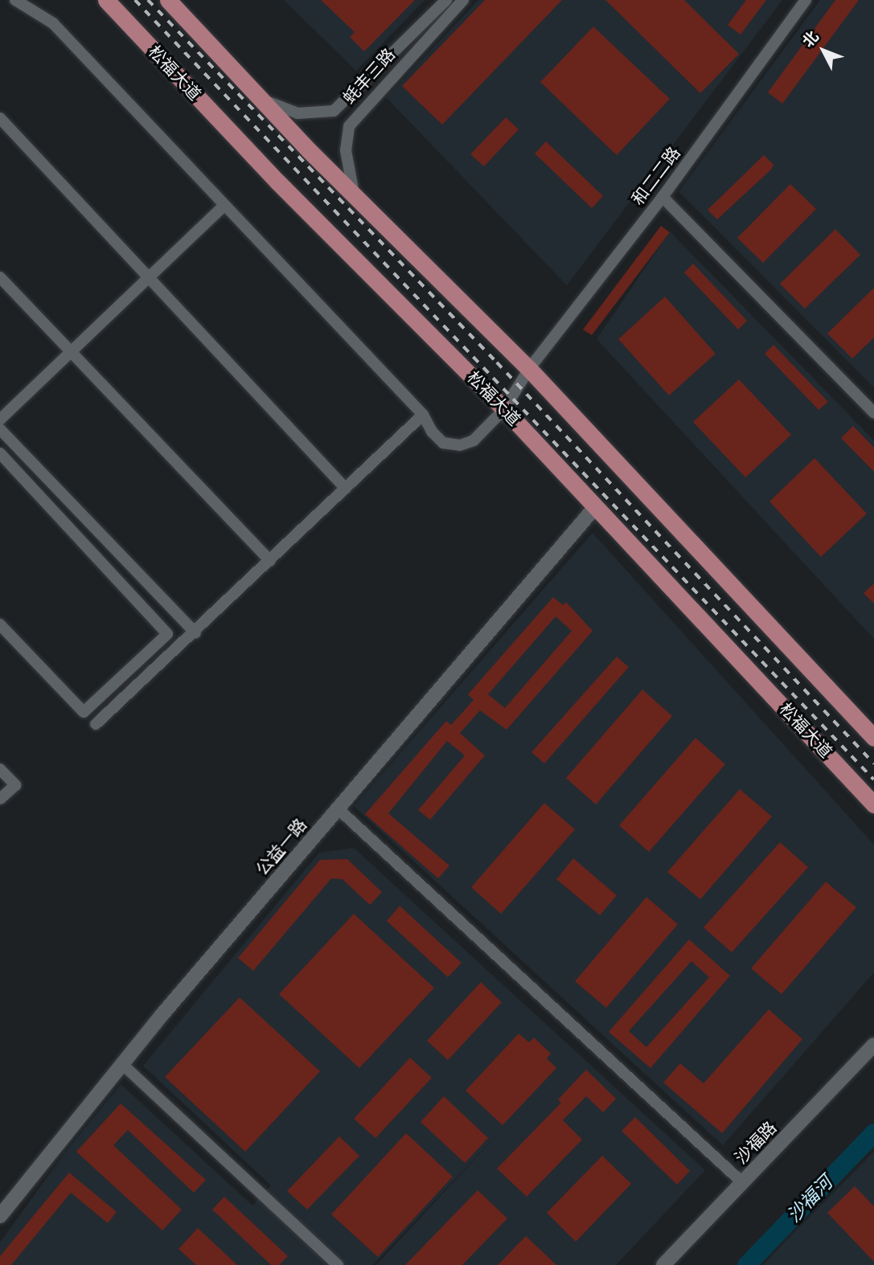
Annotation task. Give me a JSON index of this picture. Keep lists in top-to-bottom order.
{
  "streets": {
    "main road": ["松福大道"],
    "street": [
      "蚝丰三路",
      "和二二路",
      "公益一路",
      "沙福路"
    ]
  },
  "crossings": [
    ["松福大道", "和二二路"],
    ["松福大道", "公益一路"]
  ],
  "water": ["沙福河"],
  "north": "top left"
}
